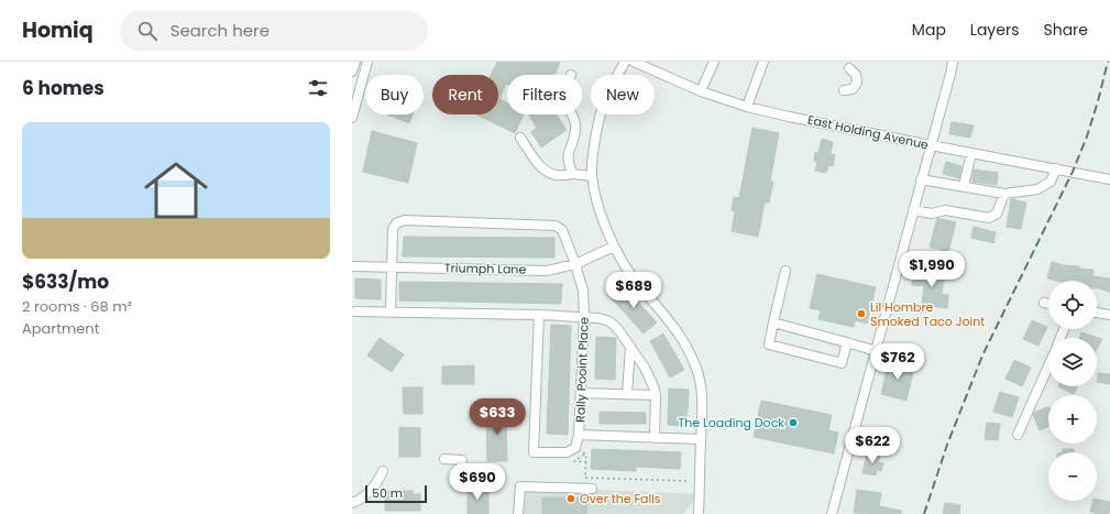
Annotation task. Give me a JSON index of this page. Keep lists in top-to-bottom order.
{
  "streets": {
    "street": ["East Holding Avenue", "Triumph Lane", "Rally Pooint Place"]
  },
  "crossings": [
    ["Triumph Lane", "Rally Pooint Place"]
  ],
  "places": ["Lil Hombre Smoked Taco Joint", "The Loading Dock", "Over the Falls"],
  "scale_bar": "50 m",
  "page": {
    "header": "Homiq",
    "search": "Search here",
    "nav": ["Map", "Layers", "Share"],
    "heading": "6 homes",
    "chip": [
      "Buy",
      "Rent",
      "Filters",
      "New"
    ],
    "list": [
      {
        "name": "$633/mo",
        "note": "2 rooms · 68 m² · Apartment"
      }
    ],
    "price": [
      "$1,990",
      "$689",
      "$762",
      "$633",
      "$622",
      "$690"
    ],
    "map_buttons": ["+", "−"],
    "scale": "50 m"
  }
}
